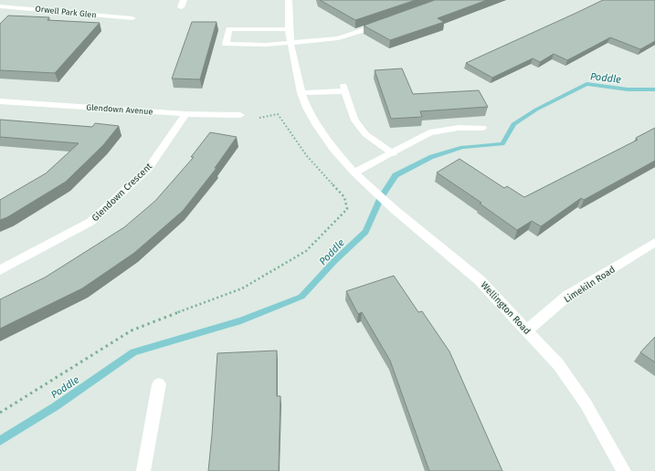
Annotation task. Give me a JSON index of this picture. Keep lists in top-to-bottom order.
{
  "streets": {
    "street": [
      "Orwell Park Glen",
      "Glendown Avenue",
      "Glendown Crescent",
      "Limekiln Road",
      "Wellington Road"
    ]
  },
  "crossings": [
    ["Glendown Avenue", "Glendown Crescent"],
    ["Limekiln Road", "Wellington Road"]
  ],
  "water": ["Poddle"]
}
